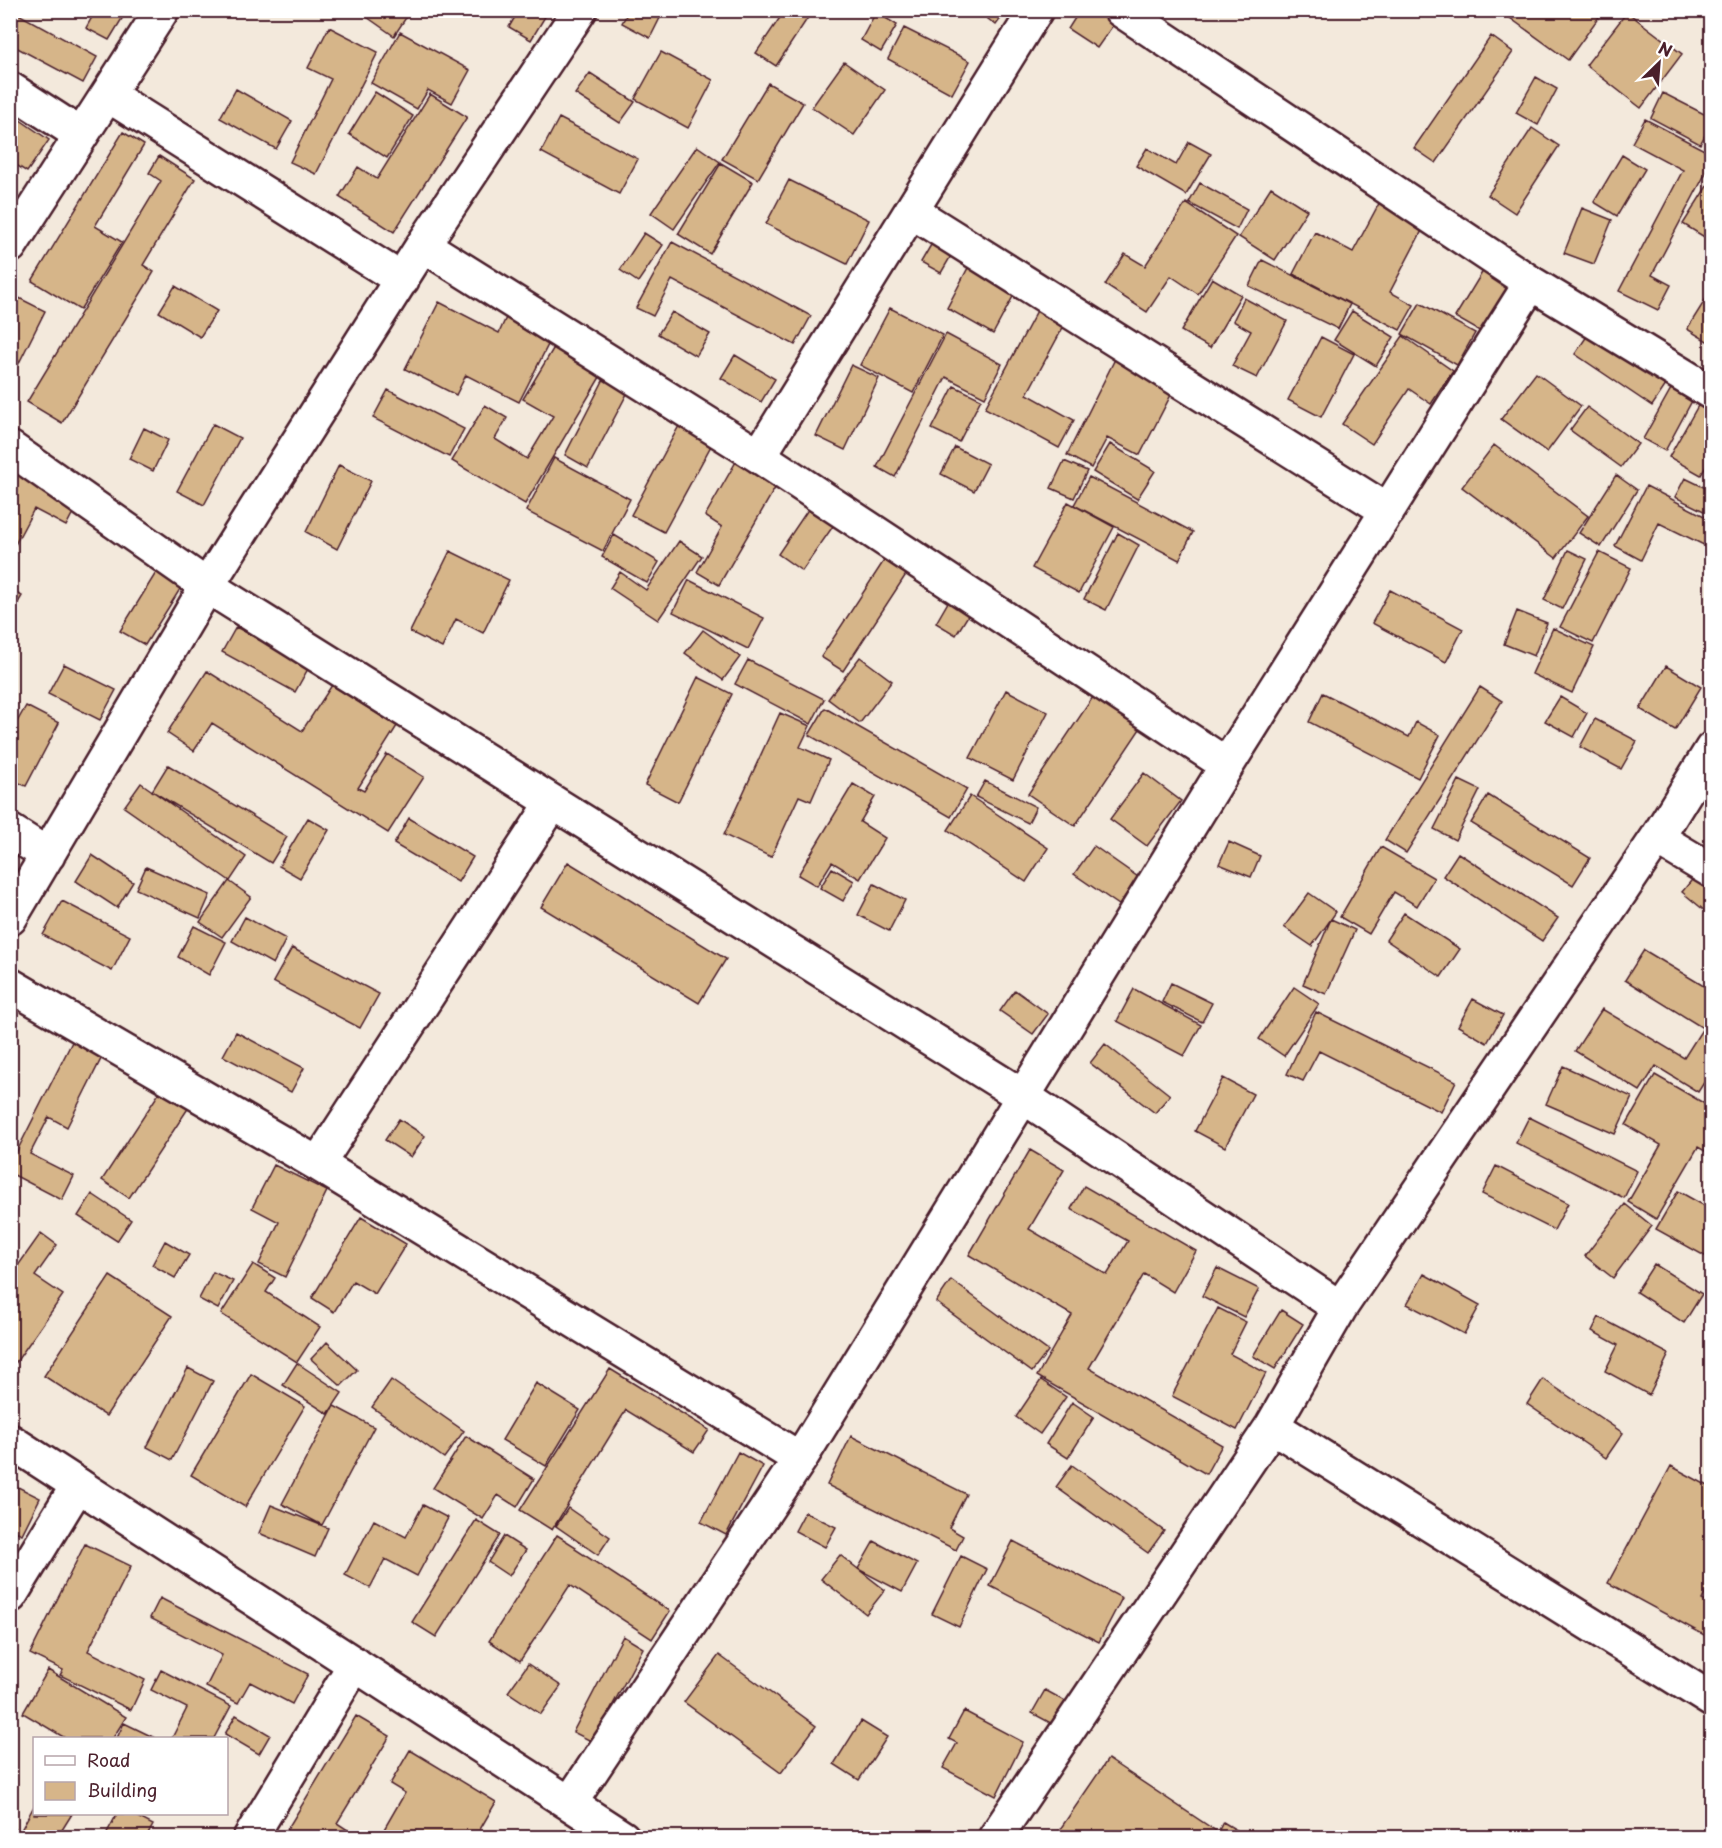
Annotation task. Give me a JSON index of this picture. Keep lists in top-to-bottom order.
{
  "legend": ["Road", "Building"],
  "north": "top right"
}
